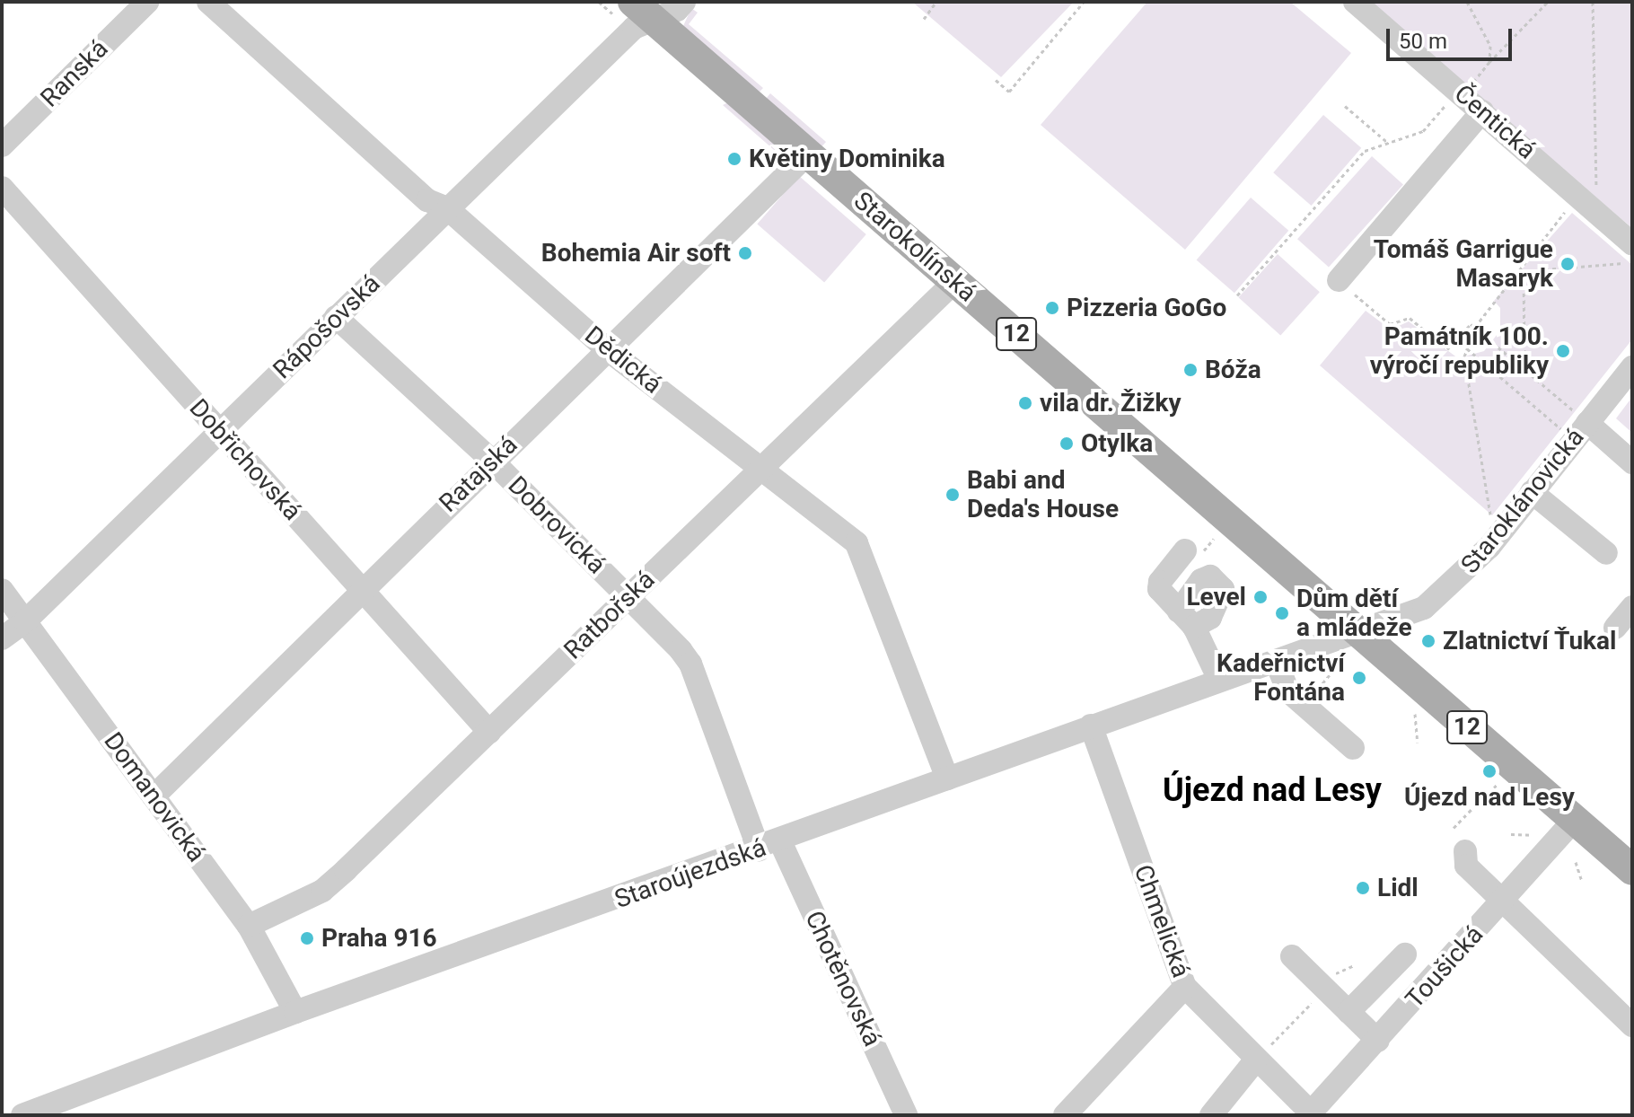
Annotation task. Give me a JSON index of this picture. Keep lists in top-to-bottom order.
{
  "streets": {
    "main road": ["Starokolínská", "12"],
    "street": [
      "Ranská",
      "Čentická",
      "Rápošovská",
      "Dědická",
      "Dobřichovská",
      "Ratajská",
      "Staroklánovická",
      "Dobrovická",
      "Ratbořská",
      "Domanovická",
      "Staroújezdská",
      "Chmelická",
      "Toušická",
      "Chotěnovská"
    ]
  },
  "crossings": [
    ["Starokolínská", "Rápošovská"],
    ["Starokolínská", "12"],
    ["Starokolínská", "Ratajská"],
    ["Starokolínská", "Staroklánovická"],
    ["Starokolínská", "Ratbořská"],
    ["Starokolínská", "Staroújezdská"],
    ["Rápošovská", "Dědická"],
    ["Rápošovská", "Dobřichovská"],
    ["Rápošovská", "Dobrovická"],
    ["Rápošovská", "Domanovická"],
    ["12", "Staroklánovická"],
    ["12", "Staroújezdská"],
    ["12", "Toušická"],
    ["Dědická", "Ratajská"],
    ["Dědická", "Ratbořská"],
    ["Dědická", "Staroújezdská"],
    ["Dobřichovská", "Ratajská"],
    ["Dobřichovská", "Ratbořská"],
    ["Ratajská", "Dobrovická"],
    ["Ratajská", "Domanovická"],
    ["Staroklánovická", "Staroújezdská"],
    ["Dobrovická", "Ratbořská"],
    ["Dobrovická", "Staroújezdská"],
    ["Dobrovická", "Chotěnovská"],
    ["Ratbořská", "Domanovická"],
    ["Domanovická", "Staroújezdská"],
    ["Staroújezdská", "Chmelická"],
    ["Staroújezdská", "Chotěnovská"],
    ["Chmelická", "Toušická"]
  ],
  "districts": ["Újezd nad Lesy"],
  "places": [
    "Květiny Dominika",
    "Bohemia Air soft",
    "Tomáš Garrigue Masaryk",
    "Pizzeria GoGo",
    "Památník 100. výročí republiky",
    "Bóža",
    "vila dr. Žižky",
    "Otylka",
    "Babi and Deda's House",
    "Level",
    "Dům dětí a mládeže",
    "Zlatnictví Ťukal",
    "Kadeřnictví Fontána",
    "Újezd nad Lesy",
    "Lidl",
    "Praha 916"
  ],
  "scale_bar": "50 m"
}
